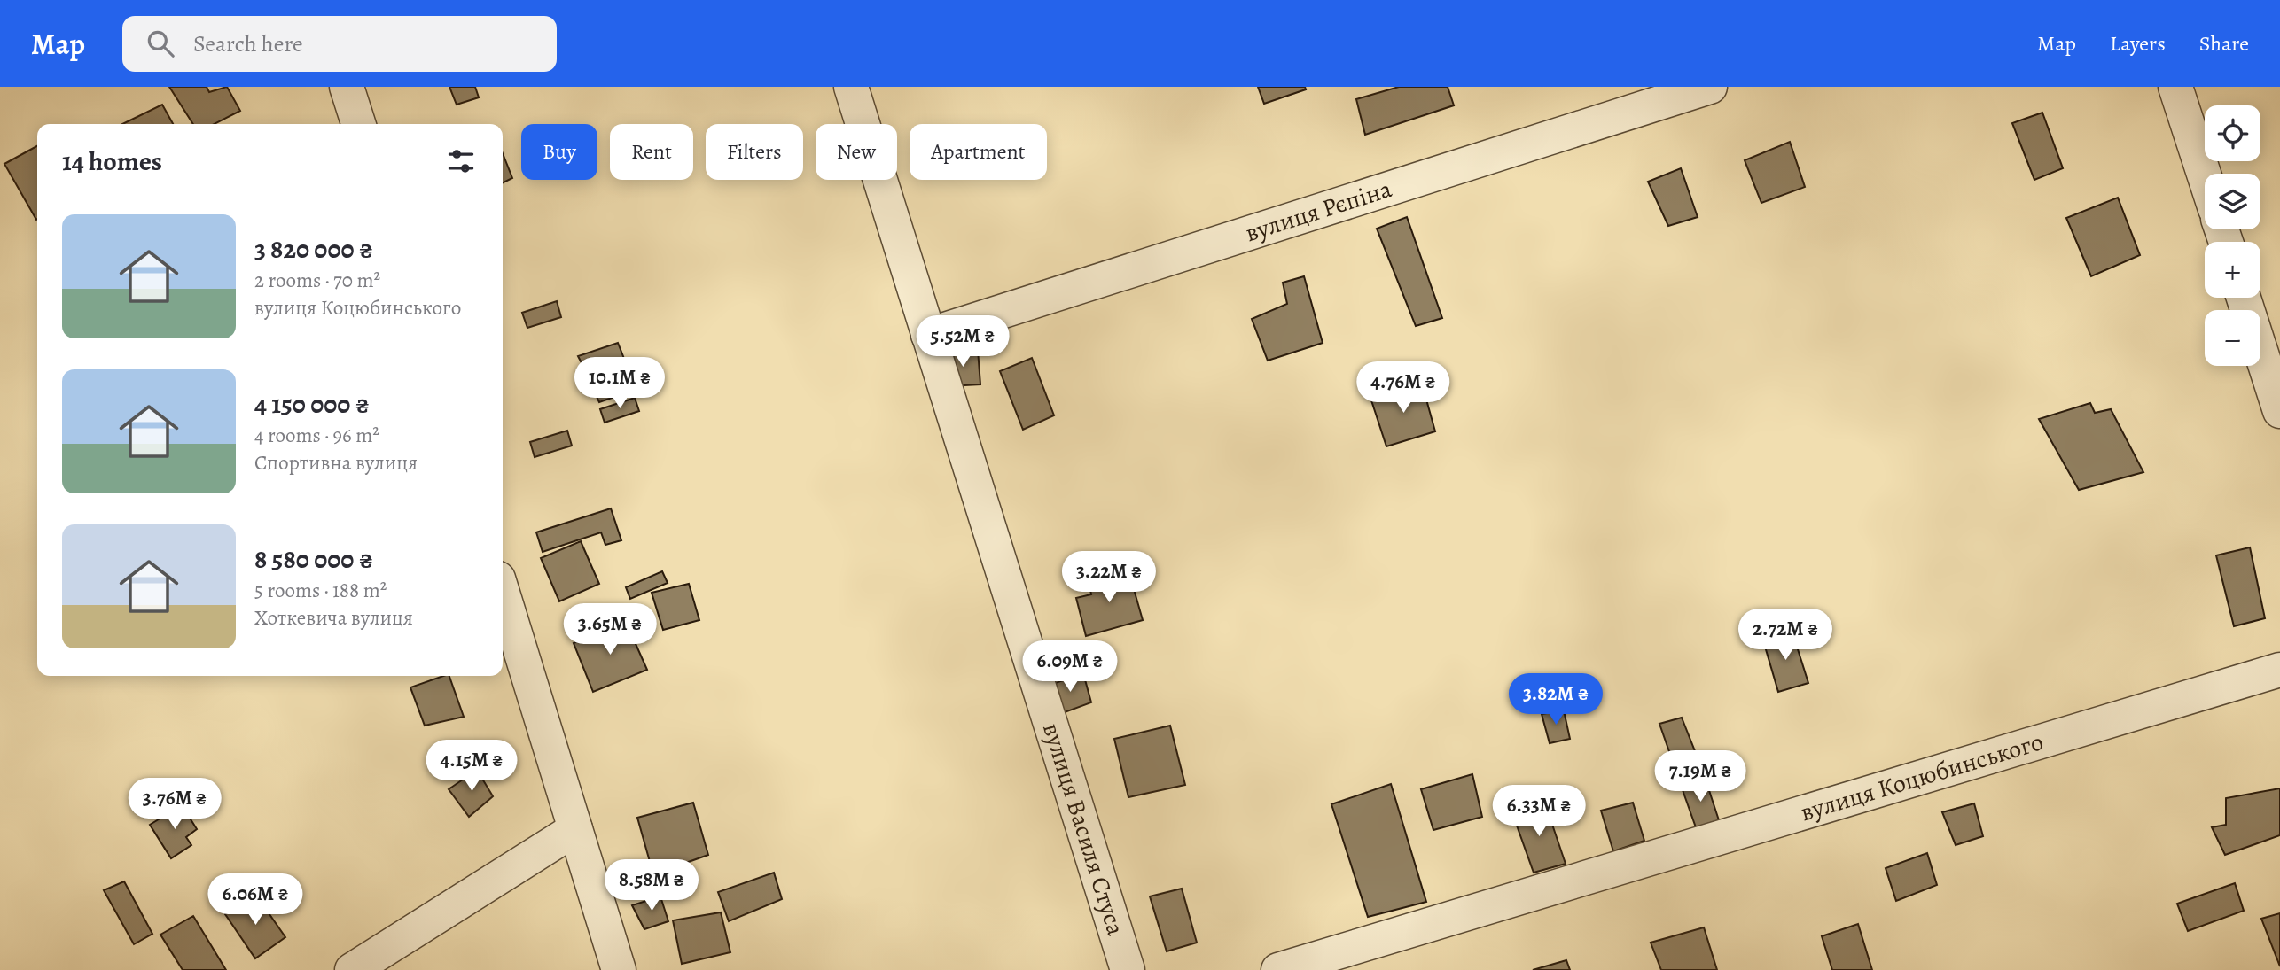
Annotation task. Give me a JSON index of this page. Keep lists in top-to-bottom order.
{
  "streets": {
    "street": ["вулиця Рєпіна", "вулиця Коцюбинського", "вулиця Василя Стуса"]
  },
  "crossings": [
    ["вулиця Рєпіна", "вулиця Василя Стуса"]
  ],
  "page": {
    "header": "Map",
    "search": "Search here",
    "nav": ["Map", "Layers", "Share"],
    "map_buttons": ["+", "−"],
    "chip": [
      "Buy",
      "Rent",
      "Filters",
      "New",
      "Apartment"
    ],
    "heading": "14 homes",
    "list": [
      {
        "name": "3 820 000 ₴",
        "note": "2 rooms · 70 m² · вулиця Коцюбинського"
      },
      {
        "name": "4 150 000 ₴",
        "note": "4 rooms · 96 m² · Спортивна вулиця"
      },
      {
        "name": "8 580 000 ₴",
        "note": "5 rooms · 188 m² · Хоткевича вулиця"
      }
    ],
    "price": [
      "5.52M ₴",
      "10.1M ₴",
      "4.76M ₴",
      "3.22M ₴",
      "3.65M ₴",
      "2.72M ₴",
      "6.09M ₴",
      "3.82M ₴",
      "4.15M ₴",
      "7.19M ₴",
      "3.76M ₴",
      "6.33M ₴",
      "8.58M ₴",
      "6.06M ₴"
    ]
  }
}
